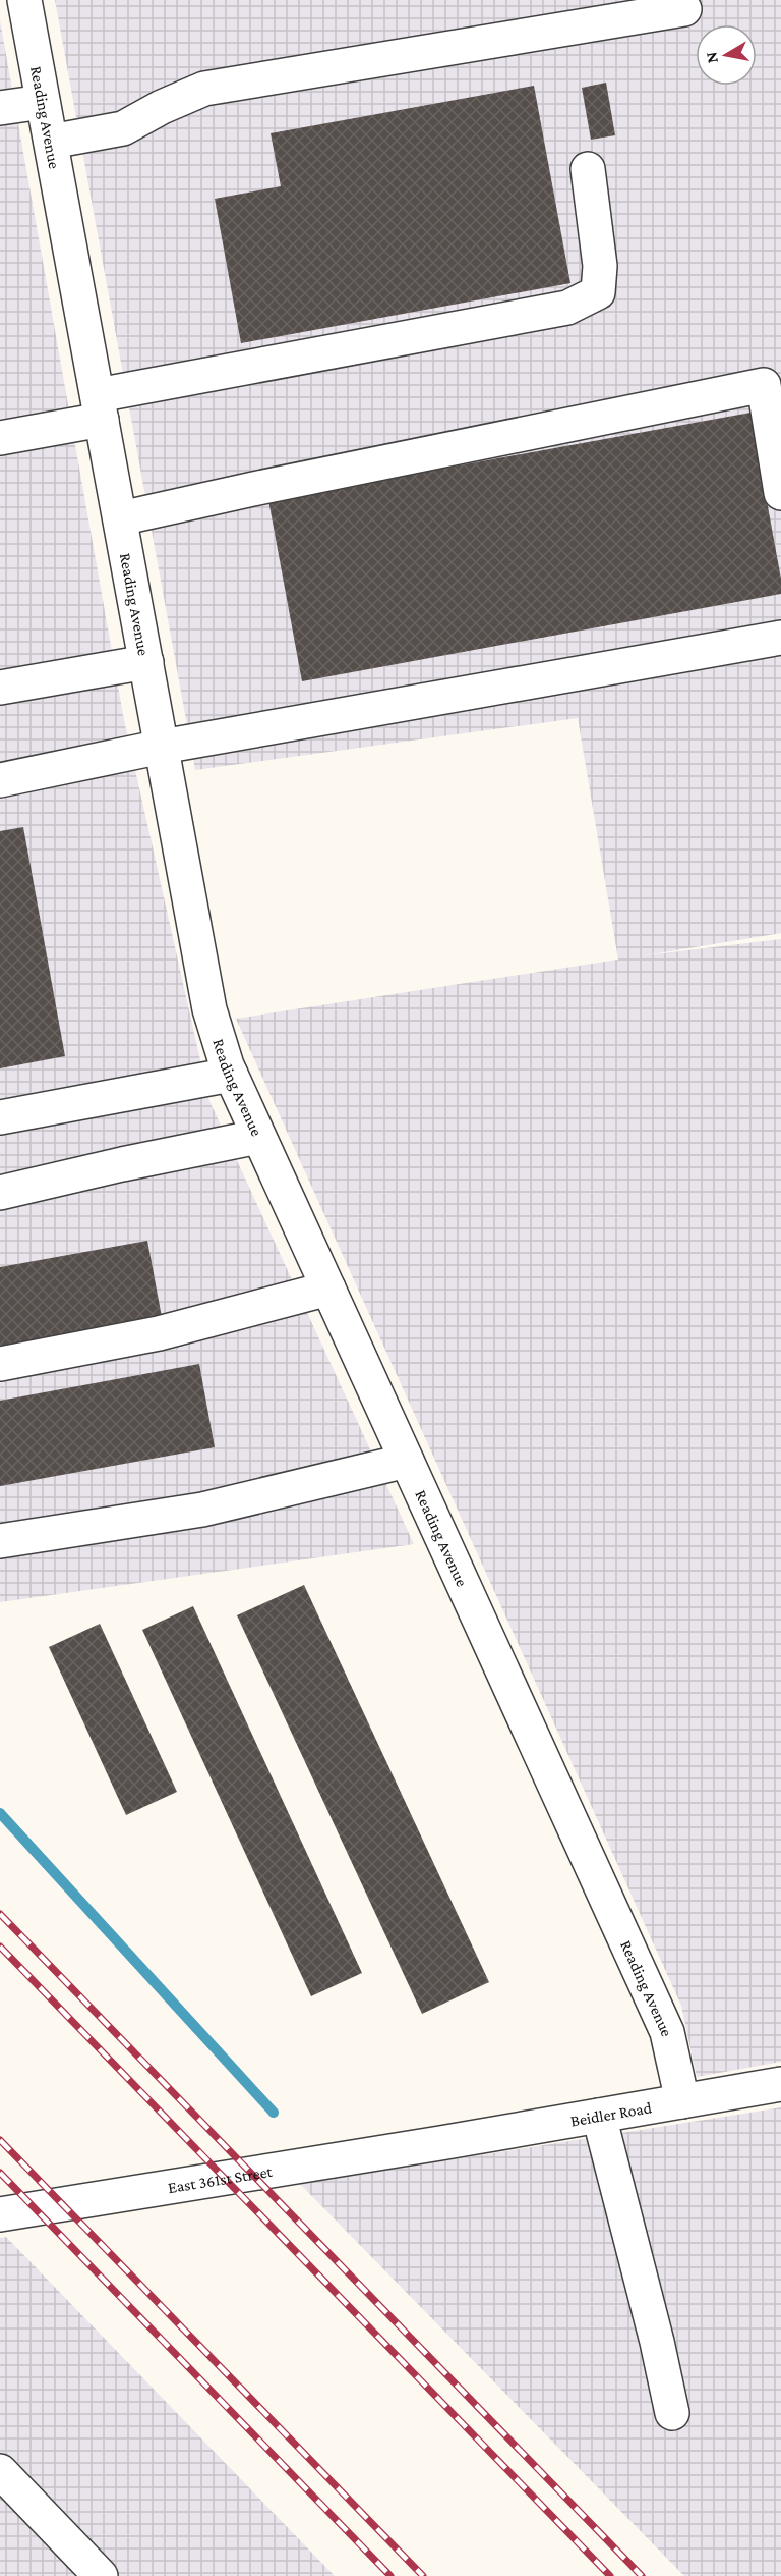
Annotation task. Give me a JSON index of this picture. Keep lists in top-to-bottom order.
{
  "streets": {
    "street": ["Reading Avenue", "Beidler Road", "East 361st Street"]
  },
  "crossings": [
    ["Reading Avenue", "Beidler Road"],
    ["Beidler Road", "East 361st Street"]
  ],
  "north": "left"
}
